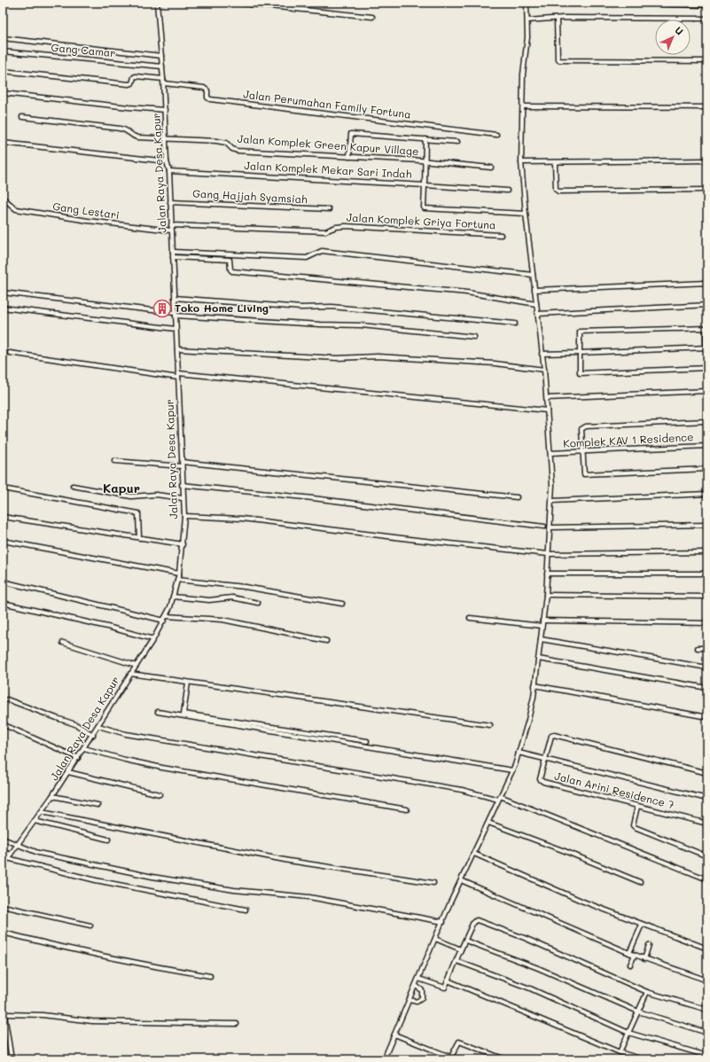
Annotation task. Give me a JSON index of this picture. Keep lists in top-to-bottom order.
{
  "streets": {
    "street": [
      "Gang Camar",
      "Jalan Perumahan Family Fortuna",
      "Jalan Komplek Green Kapur Village",
      "Jalan Komplek Mekar Sari Indah",
      "Jalan Raya Desa Kapur",
      "Gang Hajjah Syamsiah",
      "Gang Lestari",
      "Jalan Komplek Griya Fortuna",
      "Komplek KAV 1 Residence",
      "Jalan Arini Residence 7"
    ]
  },
  "crossings": [
    ["Gang Camar", "Jalan Raya Desa Kapur"],
    ["Jalan Perumahan Family Fortuna", "Jalan Raya Desa Kapur"],
    ["Jalan Komplek Green Kapur Village", "Jalan Raya Desa Kapur"],
    ["Jalan Komplek Mekar Sari Indah", "Jalan Raya Desa Kapur"],
    ["Jalan Raya Desa Kapur", "Gang Hajjah Syamsiah"],
    ["Jalan Raya Desa Kapur", "Gang Lestari"],
    ["Jalan Raya Desa Kapur", "Jalan Komplek Griya Fortuna"]
  ],
  "districts": ["Kapur"],
  "places": {
    "building": ["Toko Home Living"]
  },
  "north": "top right"
}
